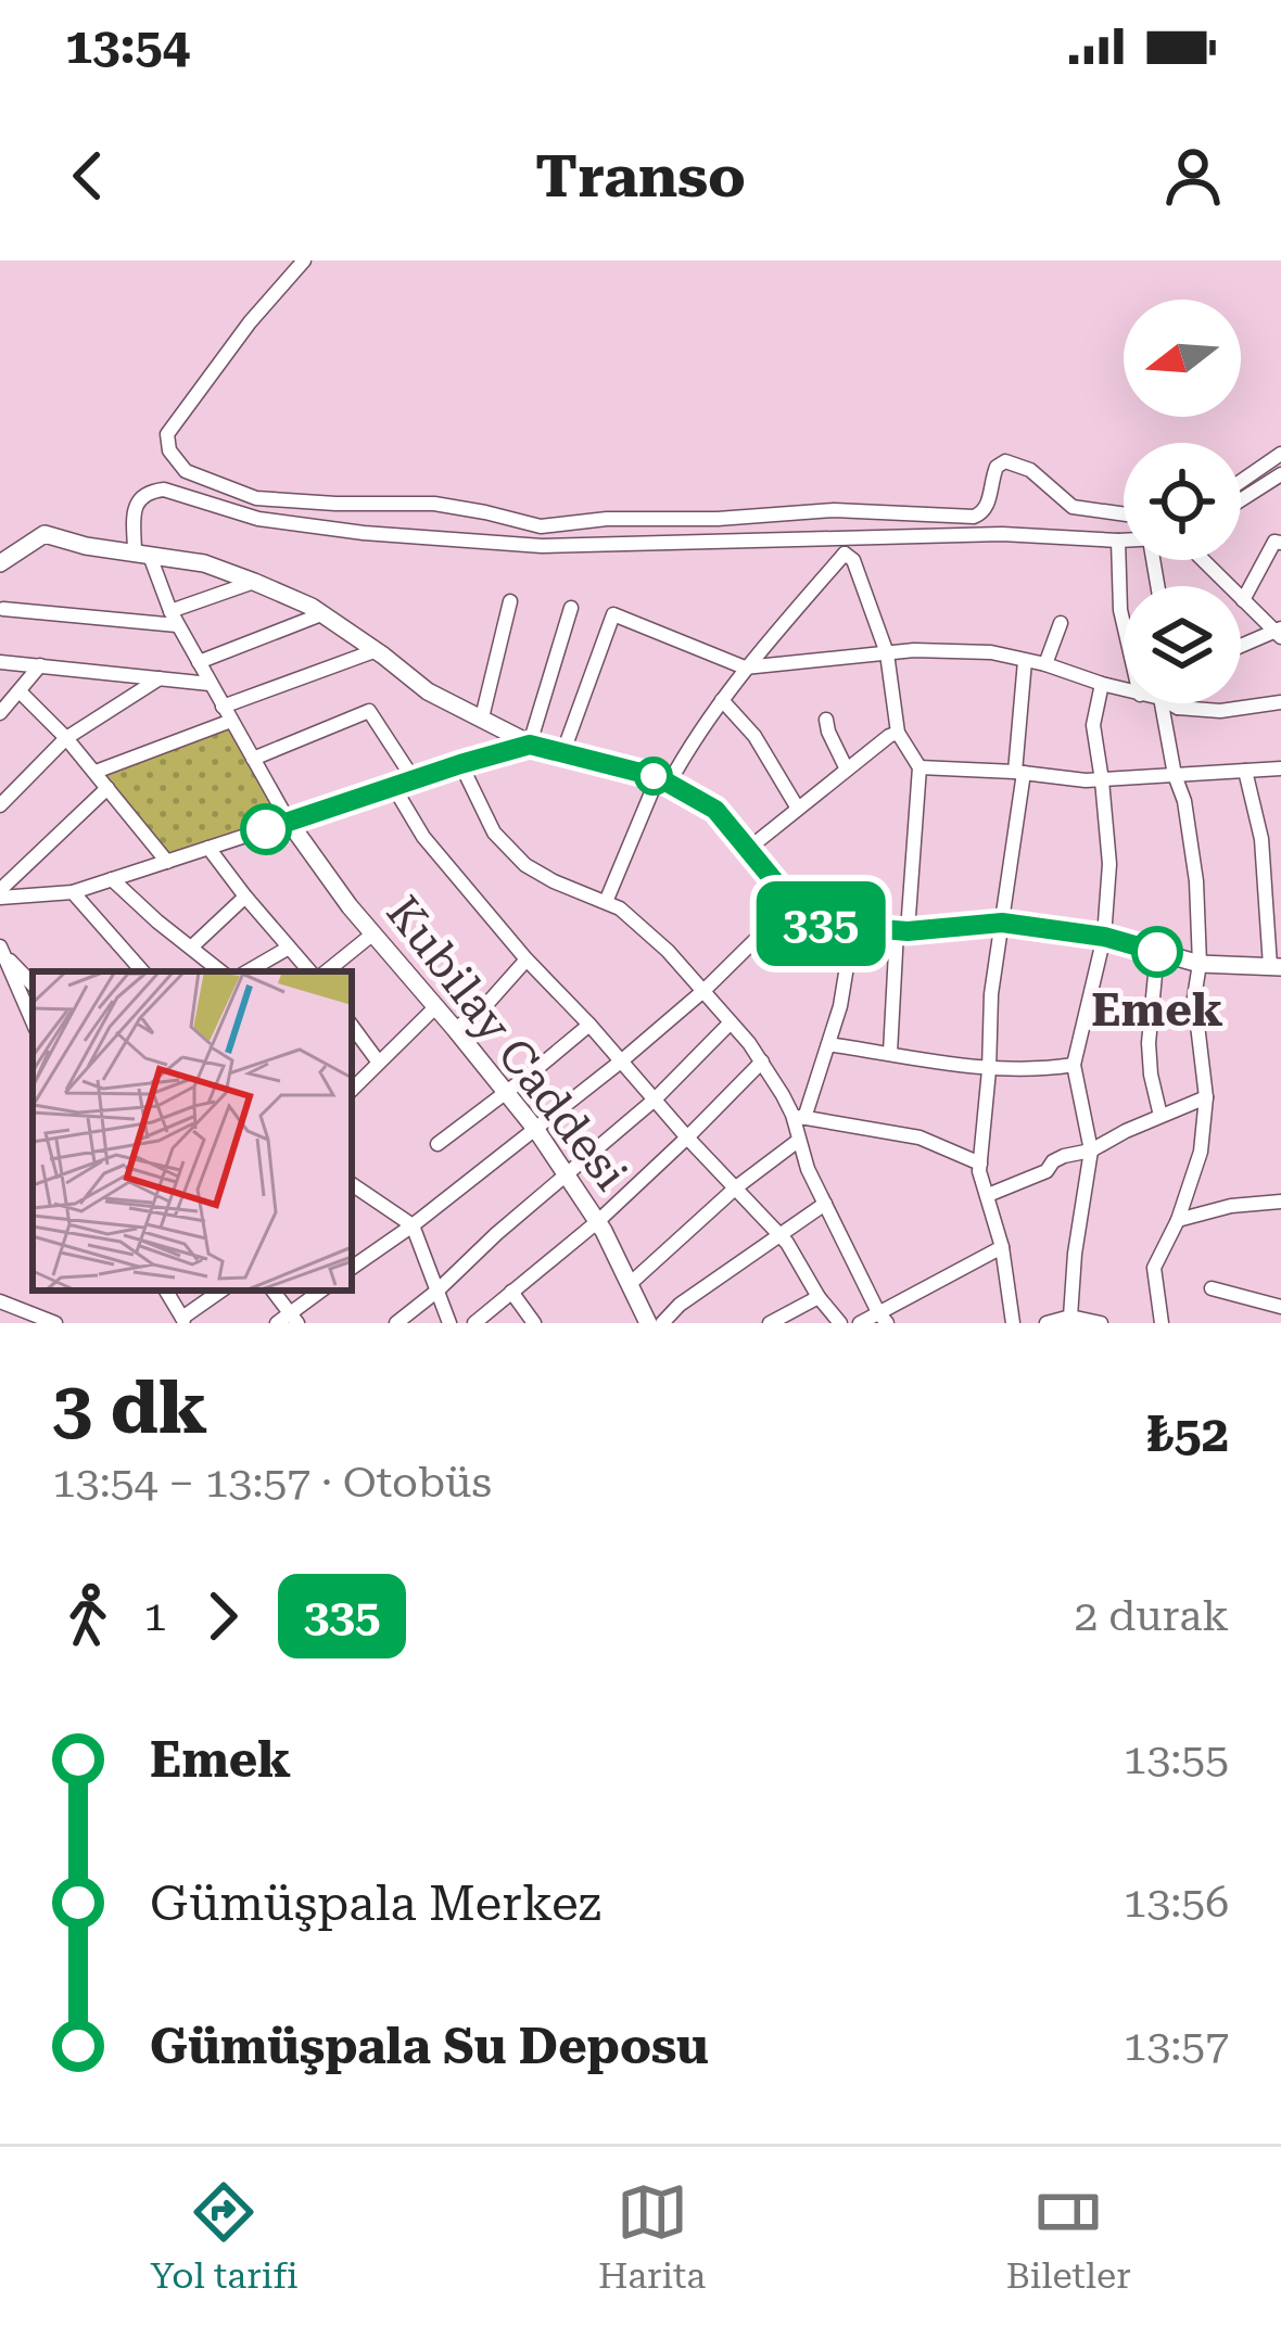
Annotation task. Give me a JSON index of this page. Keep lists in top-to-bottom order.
{
  "streets": {
    "main road": ["Kubilay Caddesi"]
  },
  "places": ["Emek"],
  "lines": ["bus line 335"],
  "north": "left",
  "page": {
    "status": "13:54",
    "header": "Transo",
    "on_map": "335",
    "heading": ["3 dk", "13:54 – 13:57 · Otobüs", "₺52"],
    "legs": ["1", "335", "2 durak"],
    "list": [
      {
        "name": "Emek",
        "value": "13:55"
      },
      {
        "name": "Gümüşpala Merkez",
        "value": "13:56"
      },
      {
        "name": "Gümüşpala Su Deposu",
        "value": "13:57"
      }
    ],
    "tabs": ["Yol tarifi", "Harita", "Biletler"]
  }
}
